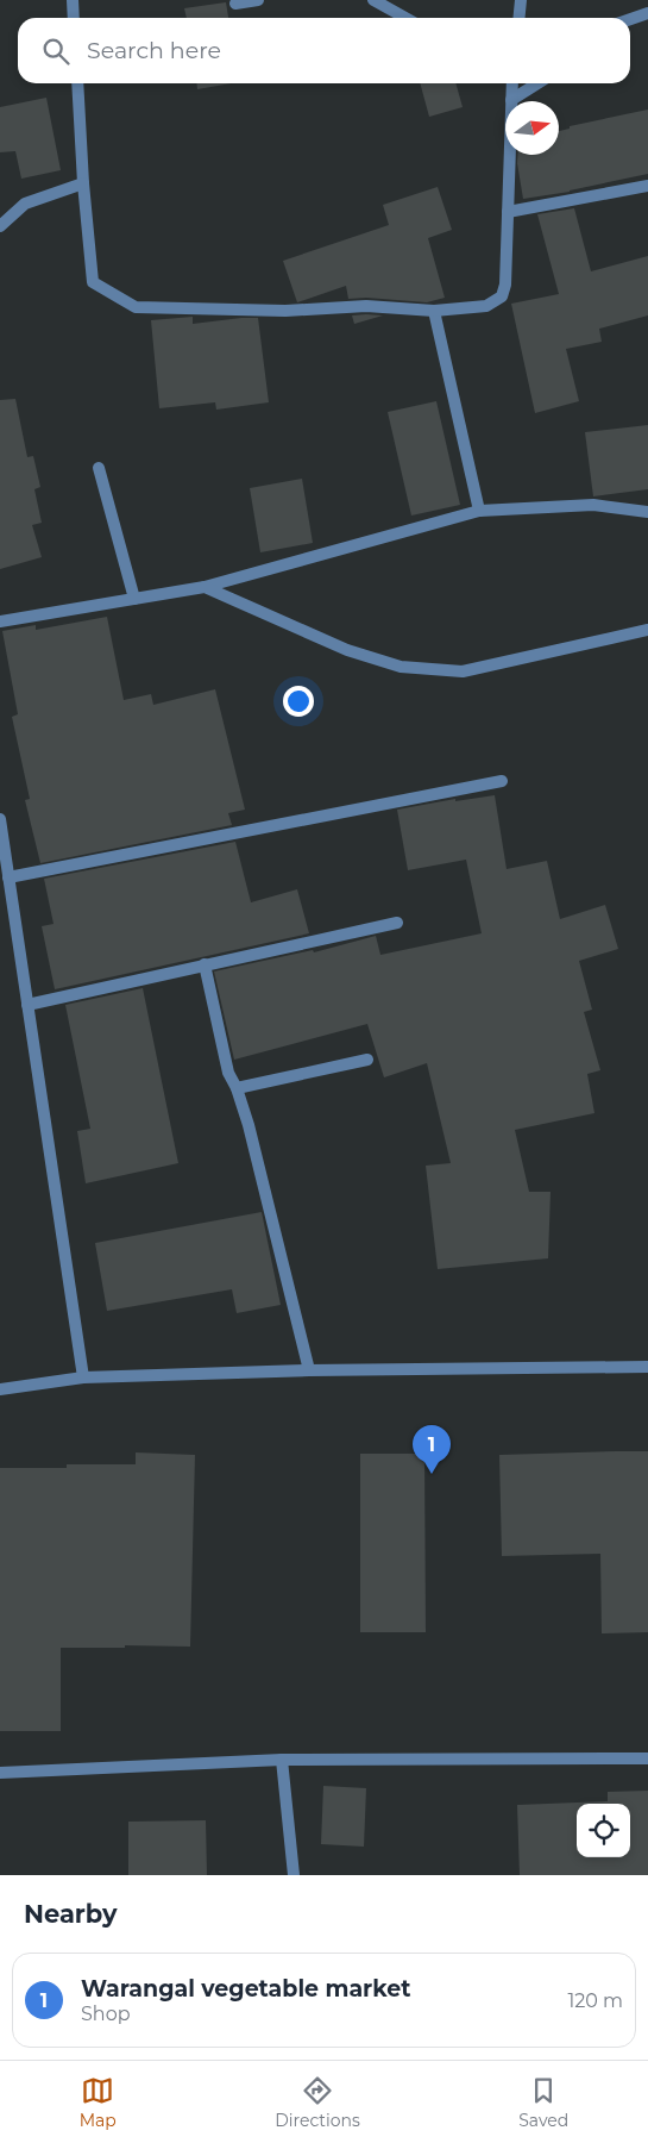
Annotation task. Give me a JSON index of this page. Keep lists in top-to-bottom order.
{
  "north": "right",
  "page": {
    "search": "Search here",
    "pins": "1",
    "heading": "Nearby",
    "list": [
      {
        "mark": "1",
        "name": "Warangal vegetable market",
        "note": "Shop",
        "value": "120 m"
      }
    ],
    "nav": ["Map", "Directions", "Saved"]
  }
}
